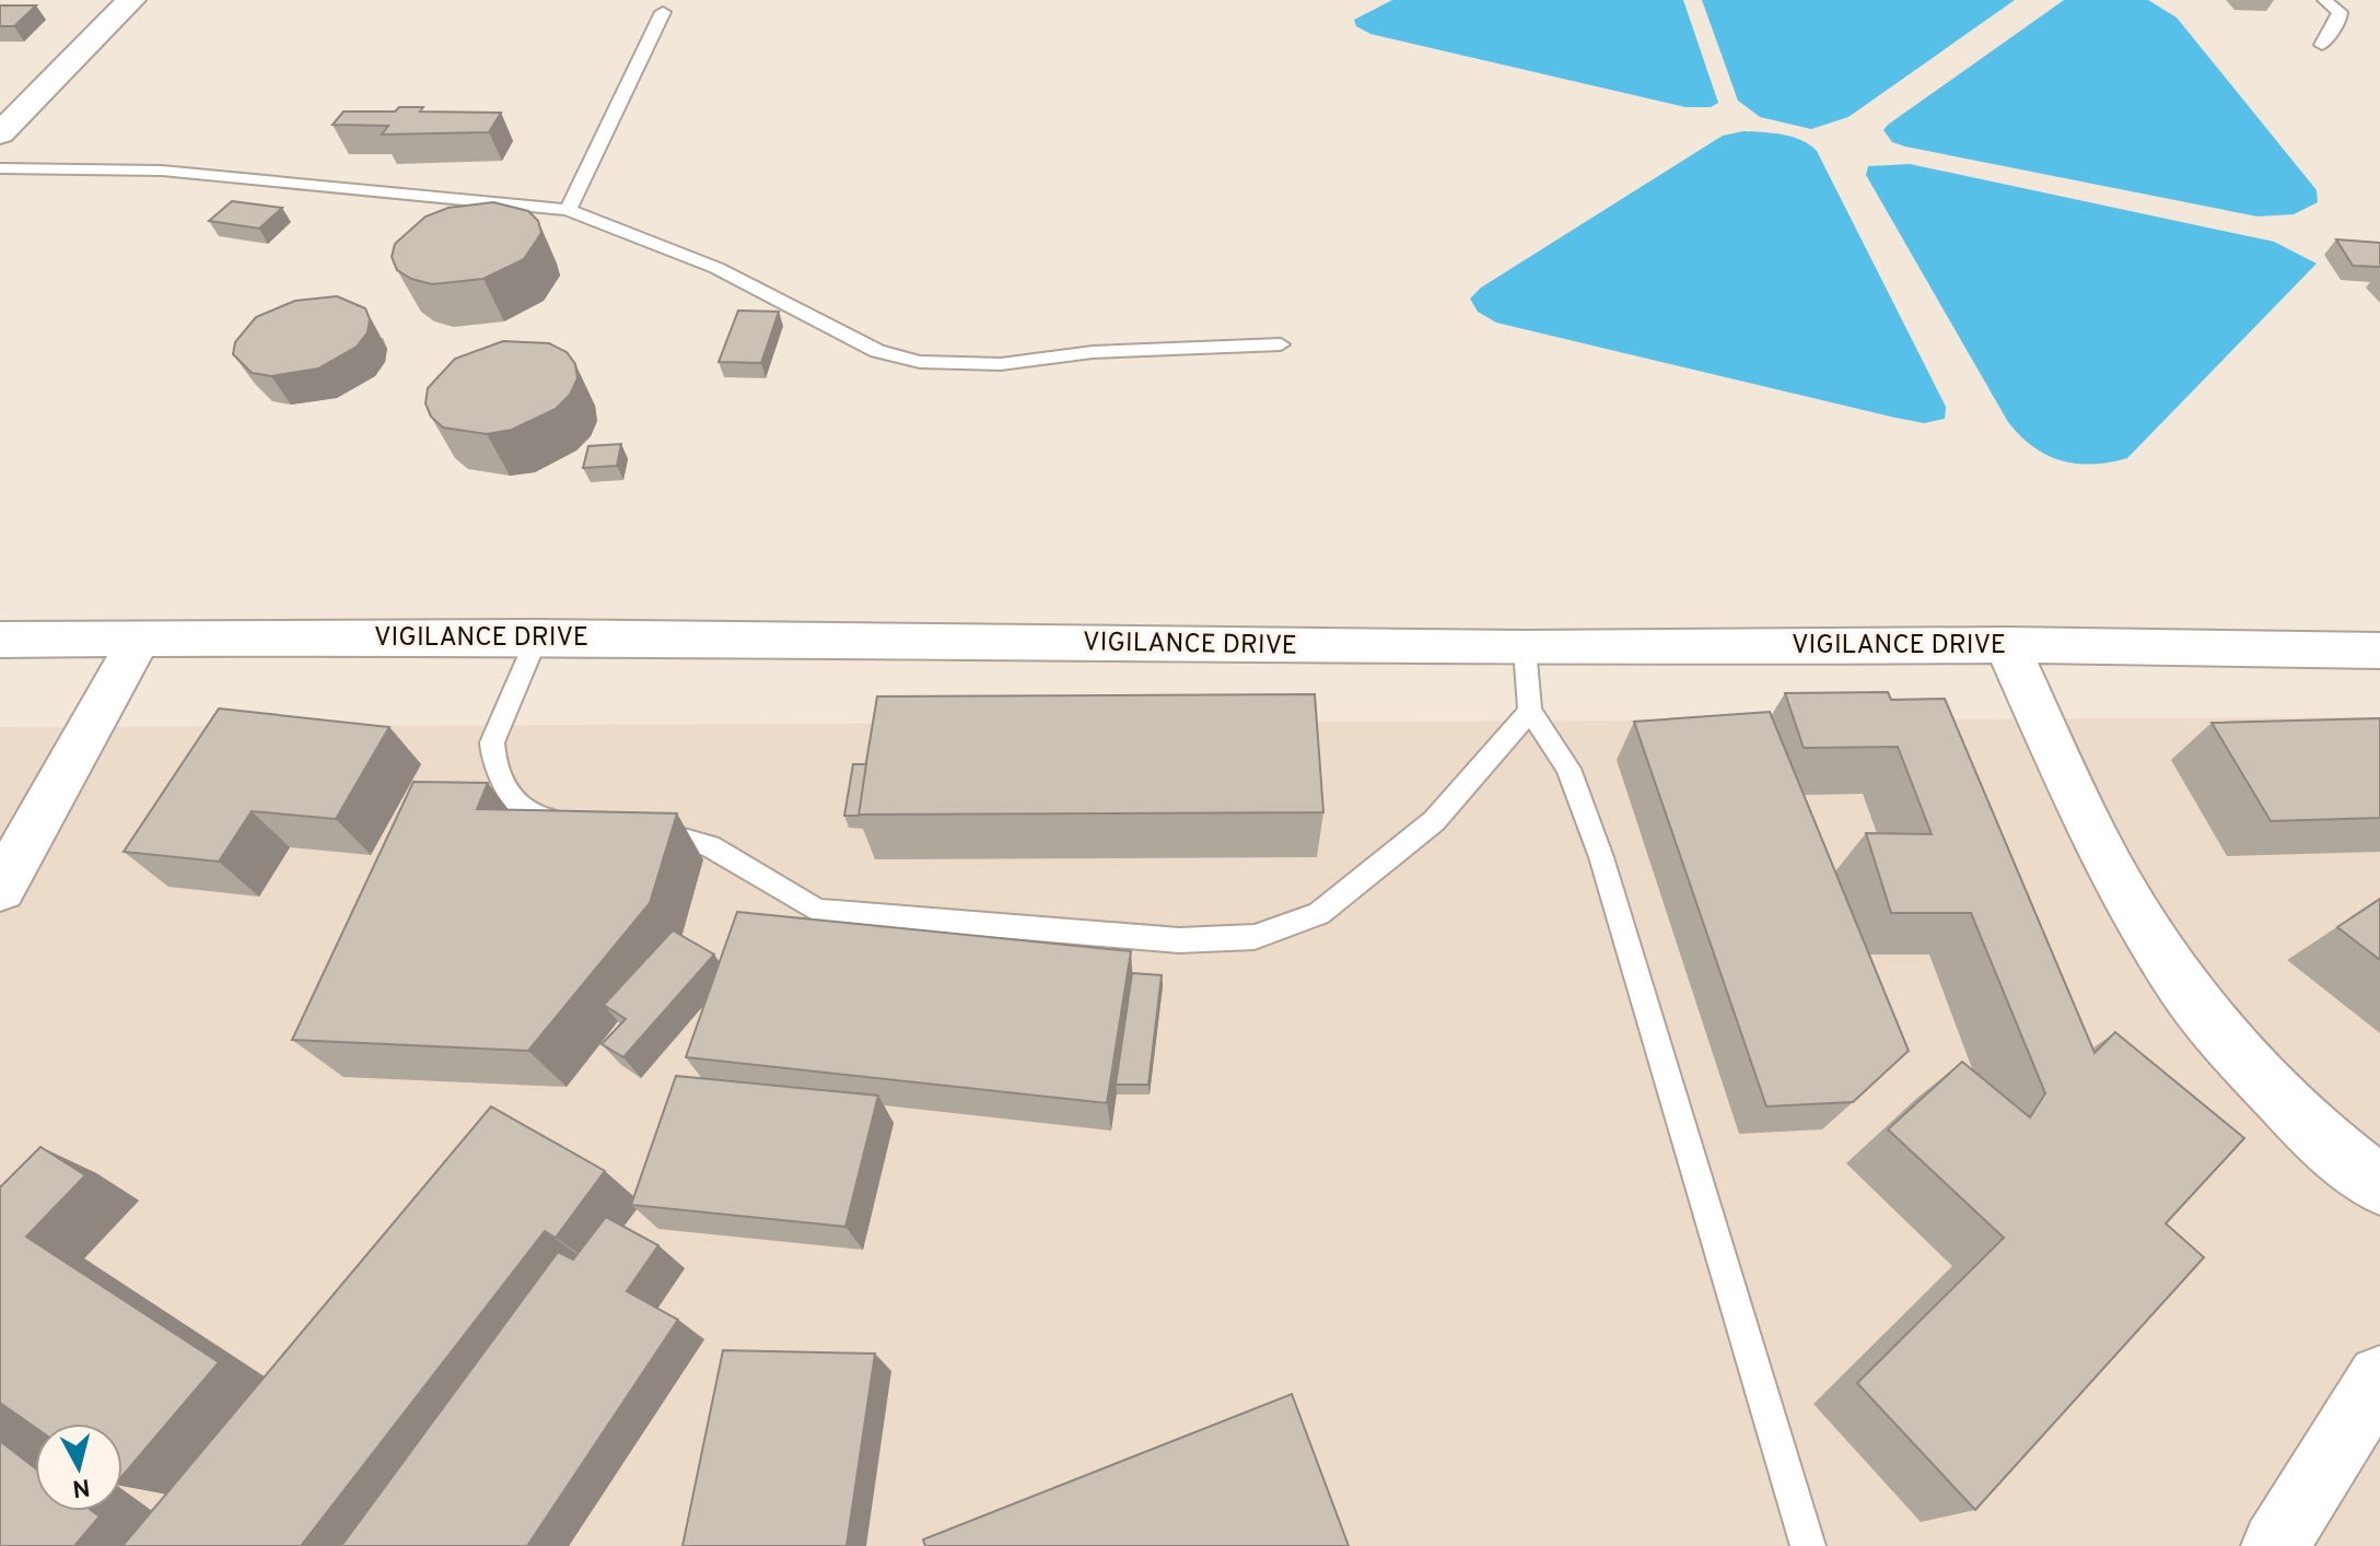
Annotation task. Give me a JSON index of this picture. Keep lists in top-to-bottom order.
{
  "streets": {
    "street": ["VIGILANCE DRIVE"]
  },
  "north": "bottom"
}
